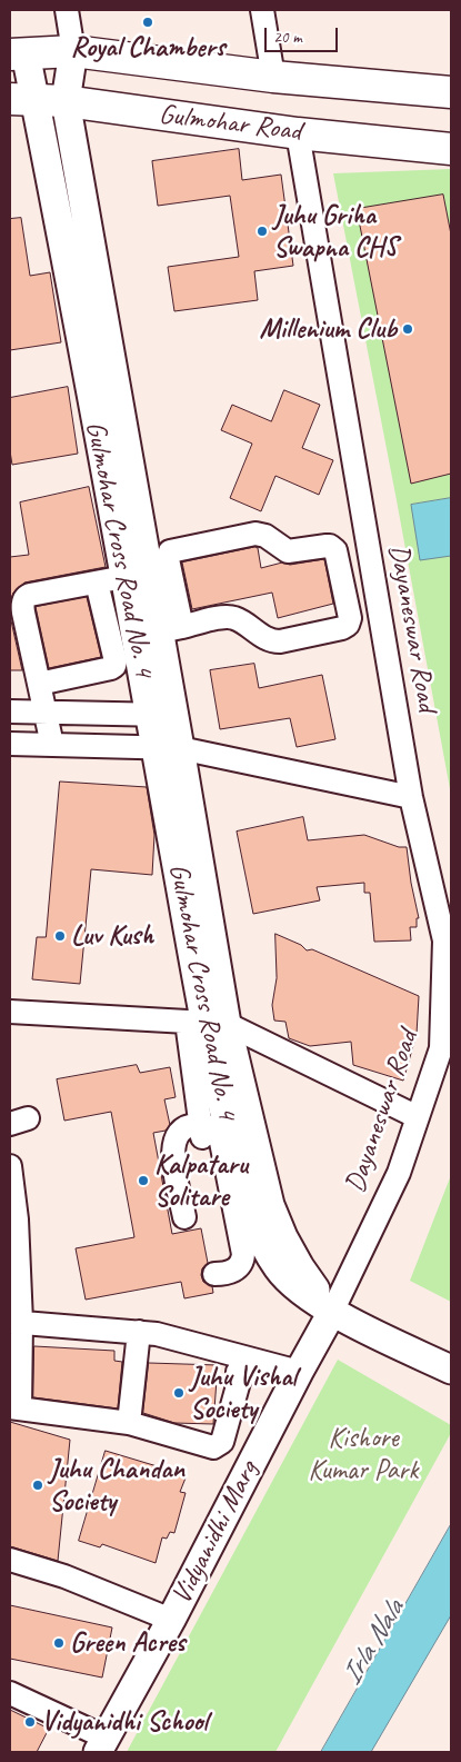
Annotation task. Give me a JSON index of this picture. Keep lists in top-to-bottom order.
{
  "streets": {
    "main road": ["Gulmohar Road"],
    "street": ["Gulmohar Cross Road No. 4", "Dayaneswar Road", "Vidyanidhi Marg"]
  },
  "crossings": [
    ["Gulmohar Road", "Gulmohar Cross Road No. 4"],
    ["Gulmohar Road", "Dayaneswar Road"],
    ["Gulmohar Cross Road No. 4", "Dayaneswar Road"],
    ["Gulmohar Cross Road No. 4", "Vidyanidhi Marg"],
    ["Dayaneswar Road", "Vidyanidhi Marg"]
  ],
  "water": ["Irla Nala"],
  "parks": ["Kishore Kumar Park"],
  "places": [
    "Royal Chambers",
    "Juhu Griha Swapna CHS",
    "Millenium Club",
    "Luv Kush",
    "Kalpataru Solitare",
    "Juhu Vishal Society",
    "Juhu Chandan Society",
    "Green Acres",
    "Vidyanidhi School"
  ],
  "scale_bar": "20 m"
}
